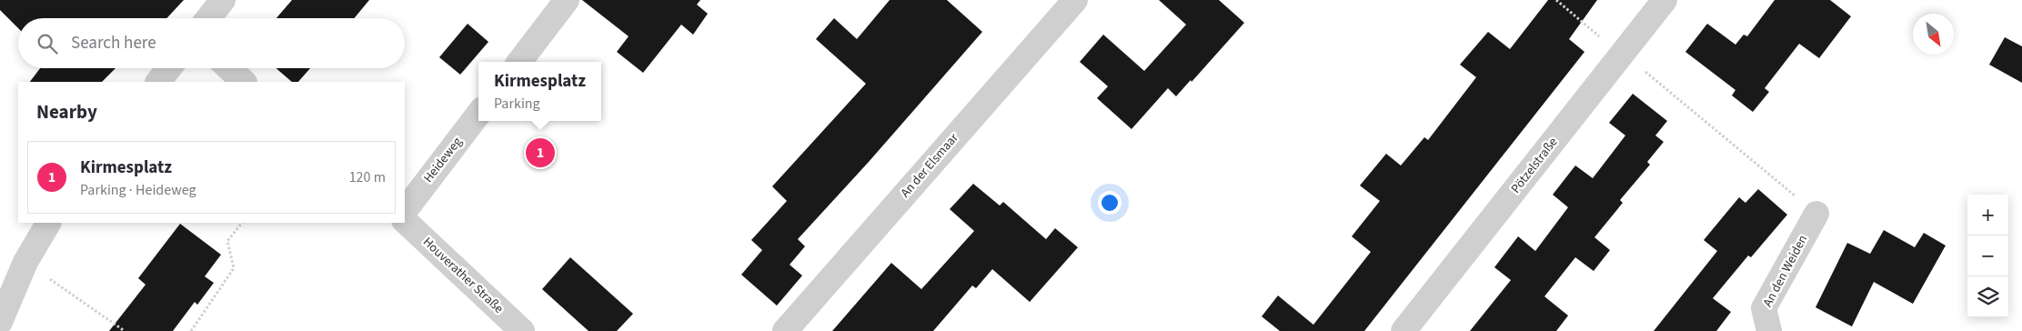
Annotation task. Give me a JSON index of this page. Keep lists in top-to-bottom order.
{
  "streets": {
    "street": [
      "Heideweg",
      "An der Elsmaar",
      "Pötzelstraße",
      "An den Weiden",
      "Houverather Straße"
    ]
  },
  "north": "bottom right",
  "page": {
    "search": "Search here",
    "popup": ["Kirmesplatz", "Parking"],
    "heading": "Nearby",
    "pins": "1",
    "list": [
      {
        "mark": "1",
        "name": "Kirmesplatz",
        "note": "Parking · Heideweg",
        "value": "120 m"
      }
    ],
    "map_buttons": ["+", "−"]
  }
}
